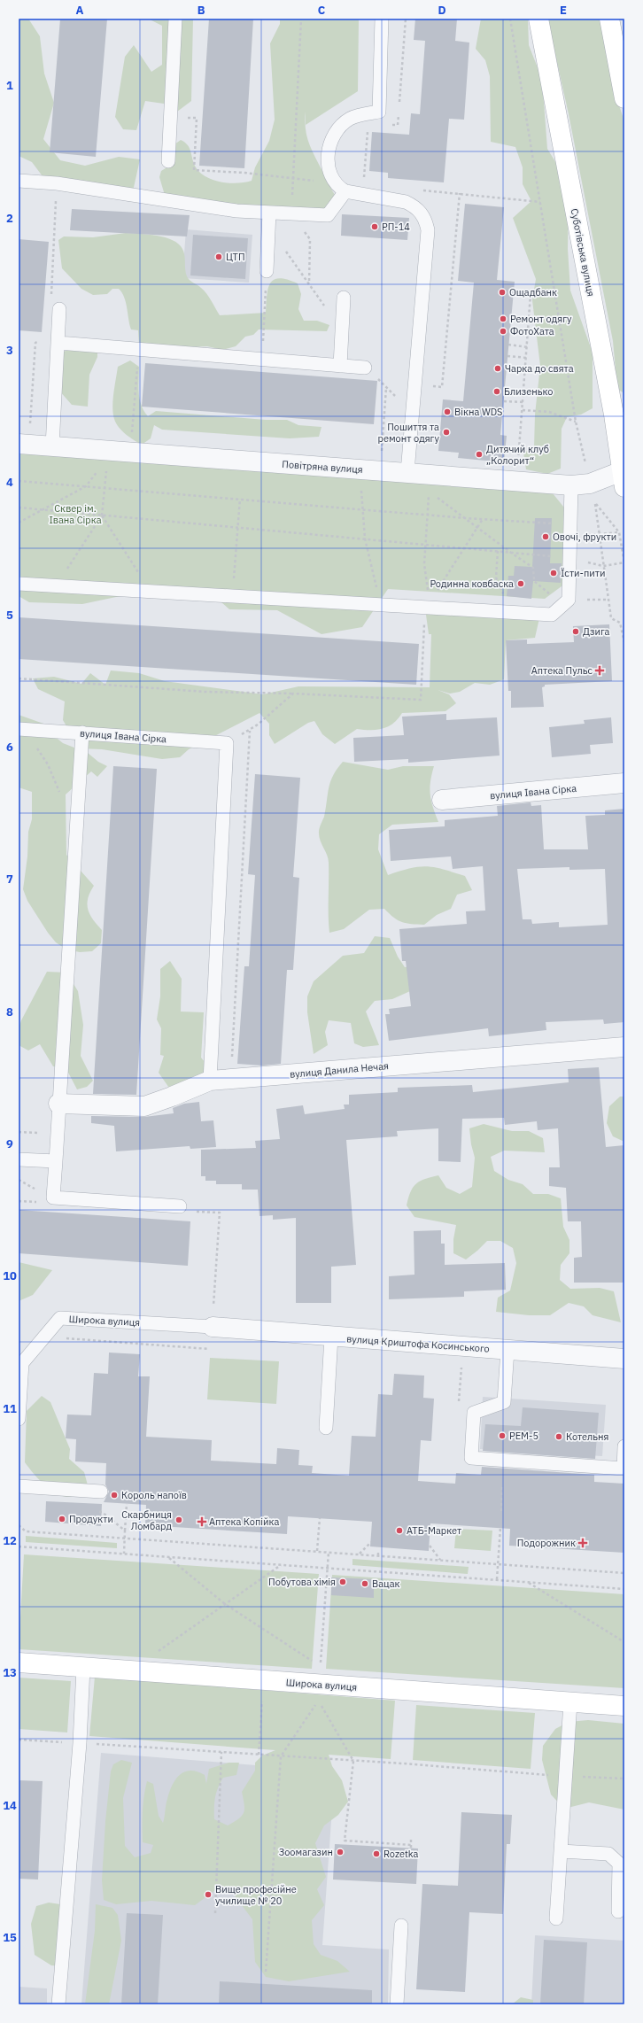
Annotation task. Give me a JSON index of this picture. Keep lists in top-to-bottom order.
{
  "streets": {
    "street": [
      "Суботівська вулиця",
      "Повітряна вулиця",
      "вулиця Івана Сірка",
      "вулиця Данила Нечая",
      "Широка вулиця",
      "вулиця Криштофа Косинського"
    ]
  },
  "crossings": [
    ["Суботівська вулиця", "Повітряна вулиця"],
    ["вулиця Івана Сірка", "вулиця Данила Нечая"],
    ["Широка вулиця", "вулиця Криштофа Косинського"]
  ],
  "parks": ["Сквер ім. Івана Сірка"],
  "places": {
    "other": [
      "РП-14",
      "ЦТП",
      "Ощадбанк",
      "Ремонт одягу",
      "ФотоХата",
      "Чарка до свята",
      "Близенько",
      "Вікна WDS",
      "Пошиття та ремонт одягу",
      "Дитячий клуб „Колорит“",
      "Овочі, фрукти",
      "Їсти-пити",
      "Родинна ковбаска",
      "Дзига",
      "РЕМ-5",
      "Котельня",
      "Король напоїв",
      "Продукти",
      "Скарбниця Ломбард",
      "АТБ-Маркет",
      "Побутова хімія",
      "Вацак",
      "Зоомагазин",
      "Rozetka",
      "Вище професійне училище № 20"
    ],
    "health": ["Аптека Пульс", "Аптека Копійка", "Подорожник"]
  },
  "grid": {
    "columns": [
      "A",
      "B",
      "C",
      "D",
      "E"
    ],
    "rows": [
      "1",
      "2",
      "3",
      "4",
      "5",
      "6",
      "7",
      "8",
      "9",
      "10",
      "11",
      "12",
      "13",
      "14",
      "15"
    ]
  }
}
